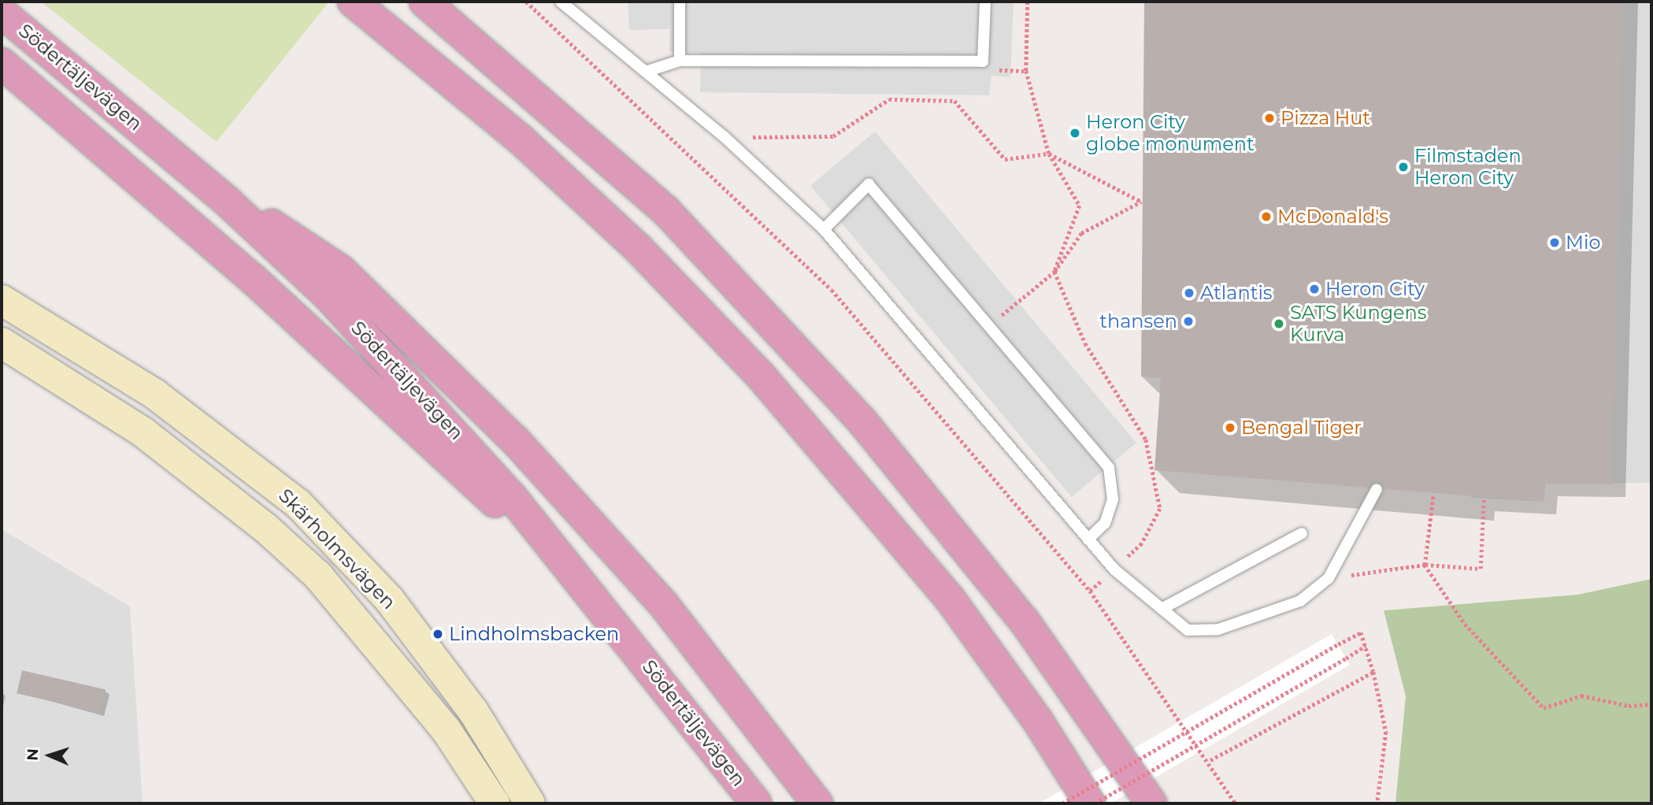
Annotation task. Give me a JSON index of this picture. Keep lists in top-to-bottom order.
{
  "streets": {
    "highway": ["Södertäljevägen"],
    "main road": ["Skärholmsvägen"]
  },
  "places": [
    "Pizza Hut",
    "Heron City globe monument",
    "Filmstaden Heron City",
    "McDonald's",
    "Mio",
    "Heron City",
    "Atlantis",
    "thansen",
    "SATS Kungens Kurva",
    "Bengal Tiger",
    "Lindholmsbacken"
  ],
  "north": "left"
}
